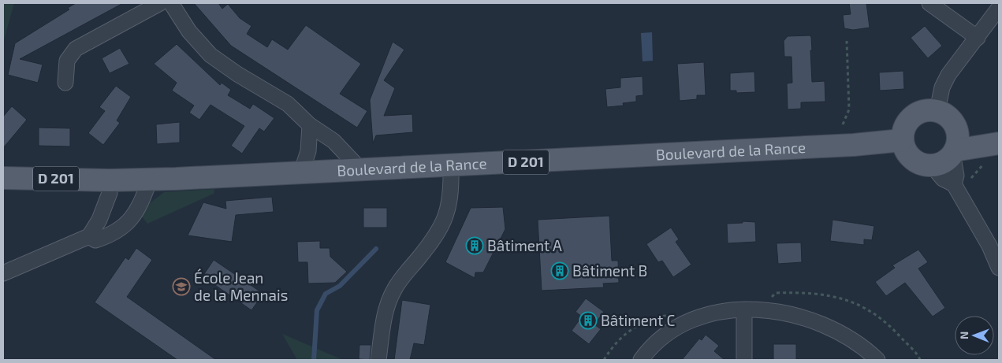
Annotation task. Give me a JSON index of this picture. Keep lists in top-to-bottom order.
{
  "streets": {
    "main road": ["Boulevard de la Rance", "D 201"]
  },
  "crossings": [
    ["Boulevard de la Rance", "D 201"]
  ],
  "places": {
    "building": ["Bâtiment A", "Bâtiment B", "Bâtiment C"],
    "school or university": ["École Jean de la Mennais"]
  },
  "north": "left"
}
